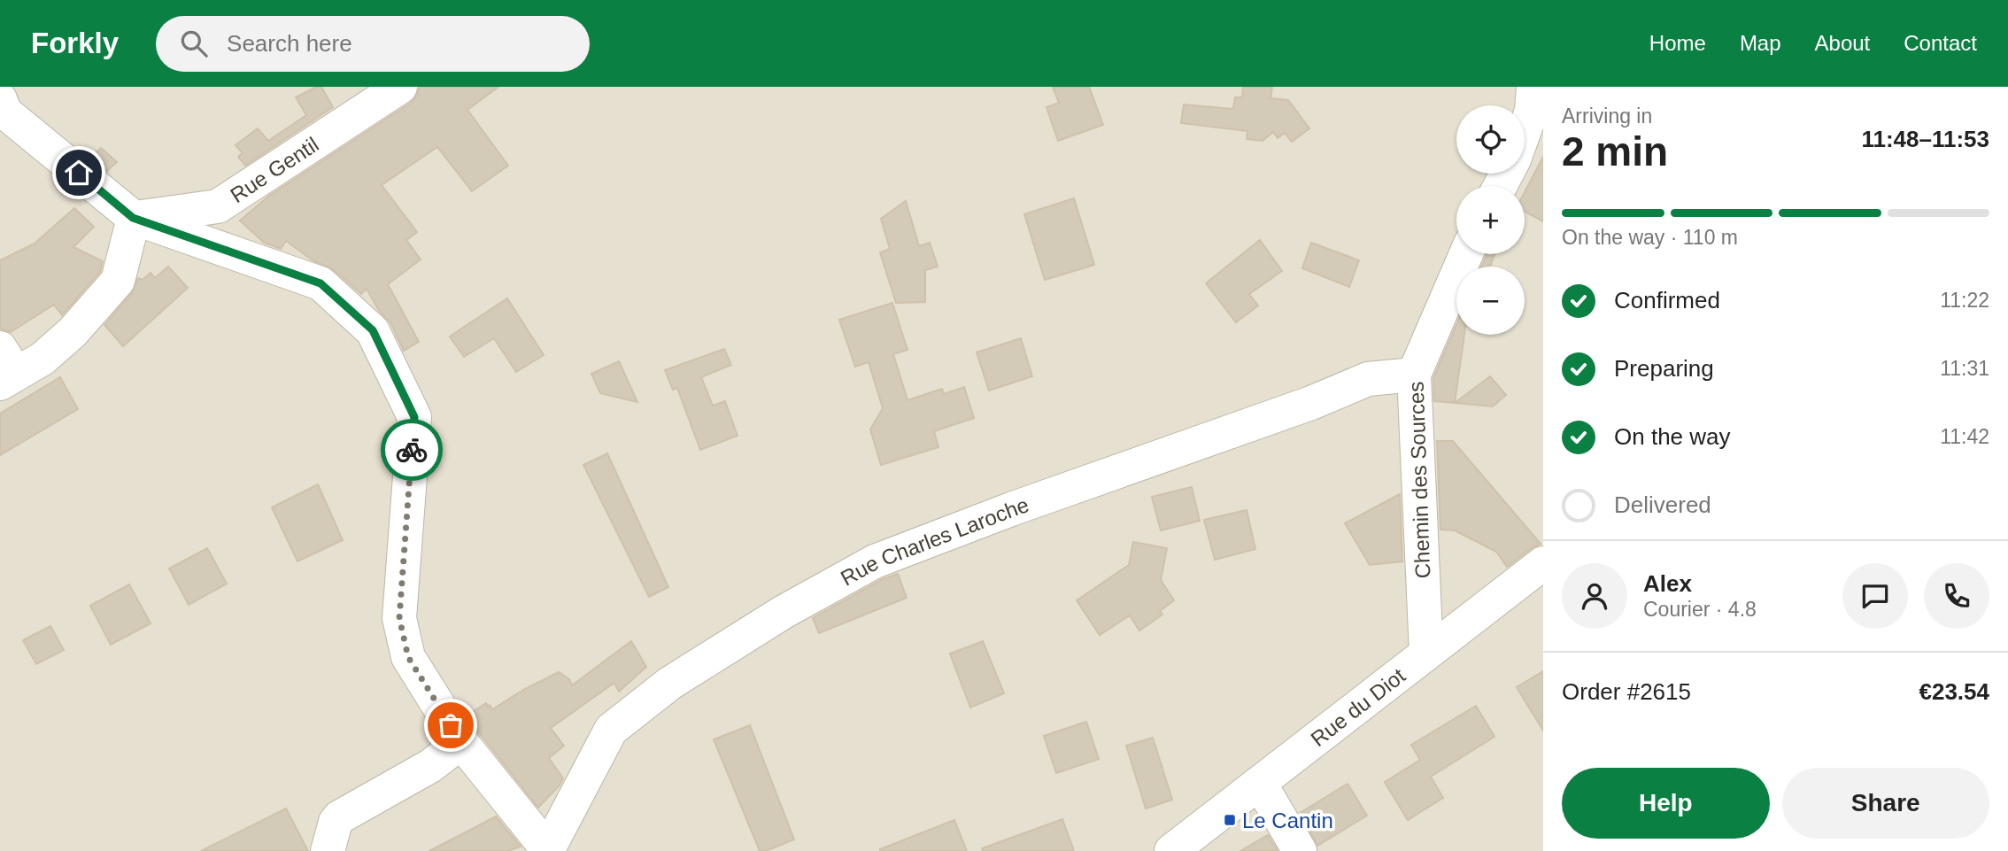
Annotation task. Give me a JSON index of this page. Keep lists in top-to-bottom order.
{
  "streets": {
    "street": [
      "Rue Gentil",
      "Chemin des Sources",
      "Rue Charles Laroche",
      "Rue du Diot"
    ]
  },
  "crossings": [
    ["Chemin des Sources", "Rue Charles Laroche"],
    ["Chemin des Sources", "Rue du Diot"]
  ],
  "places": {
    "transit": ["Le Cantin"]
  },
  "page": {
    "header": "Forkly",
    "search": "Search here",
    "nav": [
      "Home",
      "Map",
      "About",
      "Contact"
    ],
    "heading": ["2 min", "Arriving in", "11:48–11:53"],
    "panel": [
      "Alex",
      "Courier · 4.8",
      "Order #2615",
      "€23.54"
    ],
    "map_buttons": ["+", "−"],
    "bar": "On the way · 110 m",
    "list": [
      ["Confirmed", "11:22"],
      ["Preparing", "11:31"],
      ["On the way", "11:42"],
      "Delivered"
    ],
    "buttons": ["Help", "Share"]
  }
}
